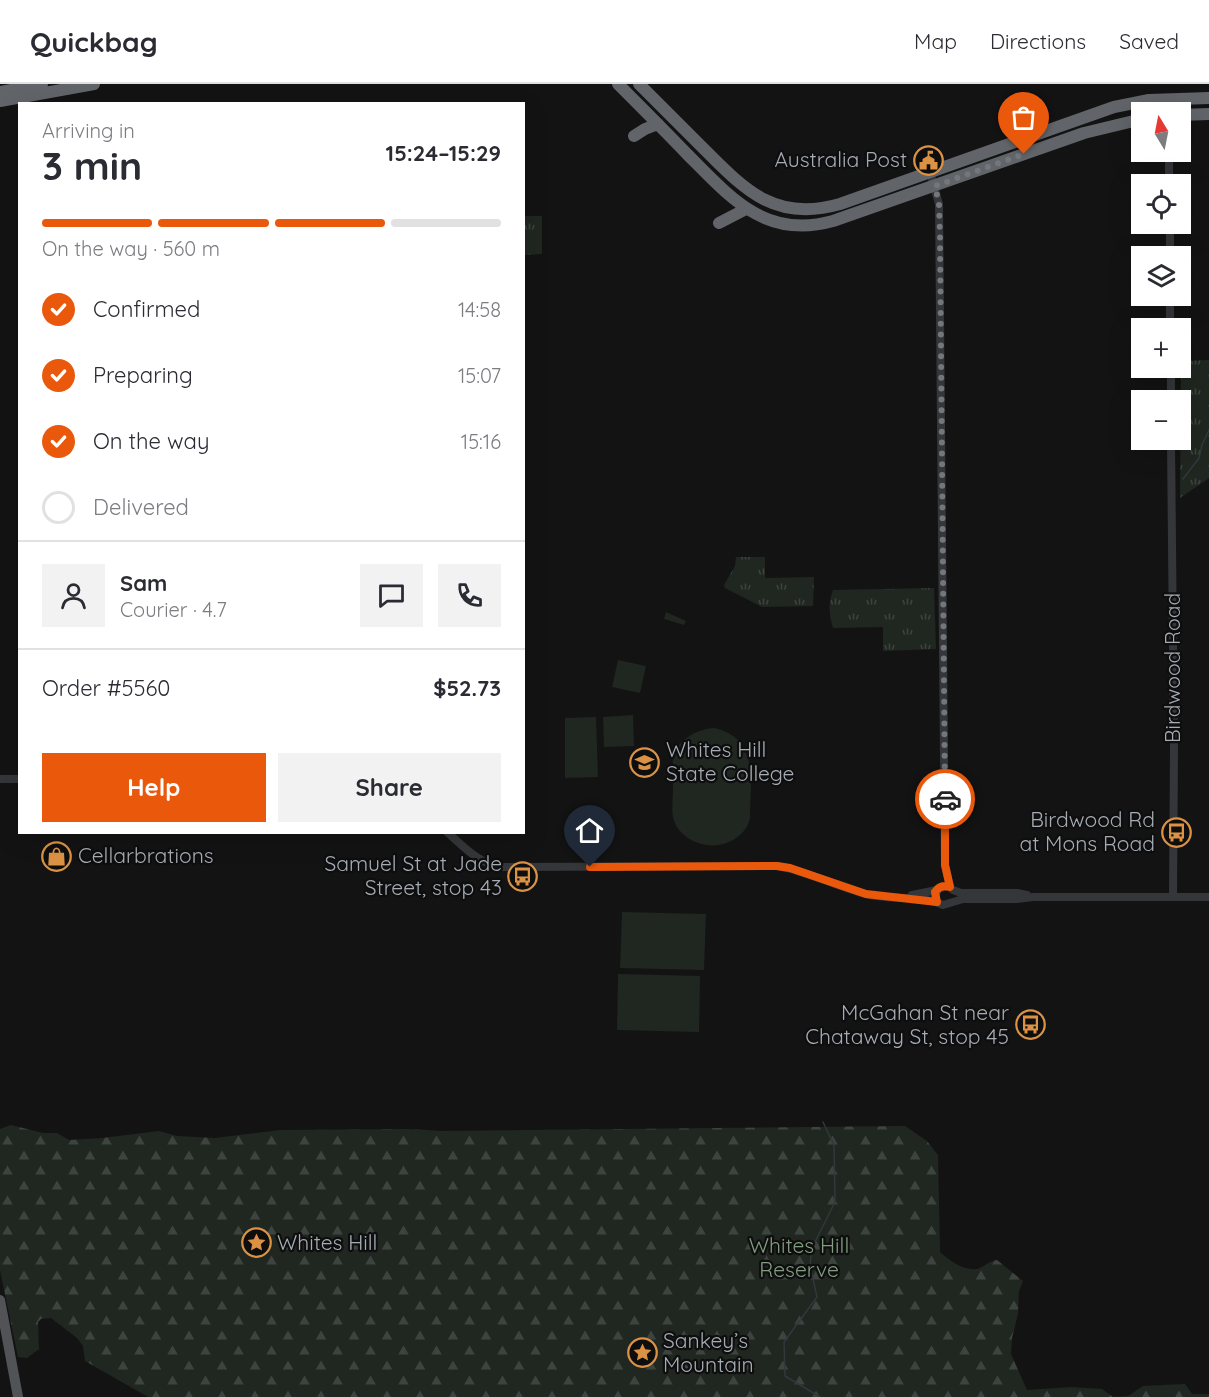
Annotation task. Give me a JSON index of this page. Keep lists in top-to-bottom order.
{
  "streets": {
    "street": ["Birdwood Road"]
  },
  "parks": ["Whites Hill Reserve"],
  "places": {
    "public building": ["Australia Post"],
    "school or university": ["Whites Hill State College"],
    "bus stop": ["Birdwood Rd at Mons Road", "Samuel St at Jade Street, stop 43", "McGahan St near Chataway St, stop 45"],
    "shop": ["Cellarbrations"],
    "place": ["Whites Hill", "Sankey’s Mountain"]
  },
  "north": "top",
  "page": {
    "header": "Quickbag",
    "nav": ["Map", "Directions", "Saved"],
    "map_buttons": ["+", "−"],
    "heading": ["3 min", "Arriving in", "15:24–15:29"],
    "panel": [
      "Sam",
      "Courier · 4.7",
      "Order #5560",
      "$52.73"
    ],
    "bar": "On the way · 560 m",
    "list": [
      ["Confirmed", "14:58"],
      ["Preparing", "15:07"],
      ["On the way", "15:16"],
      "Delivered"
    ],
    "buttons": ["Help", "Share"]
  }
}
